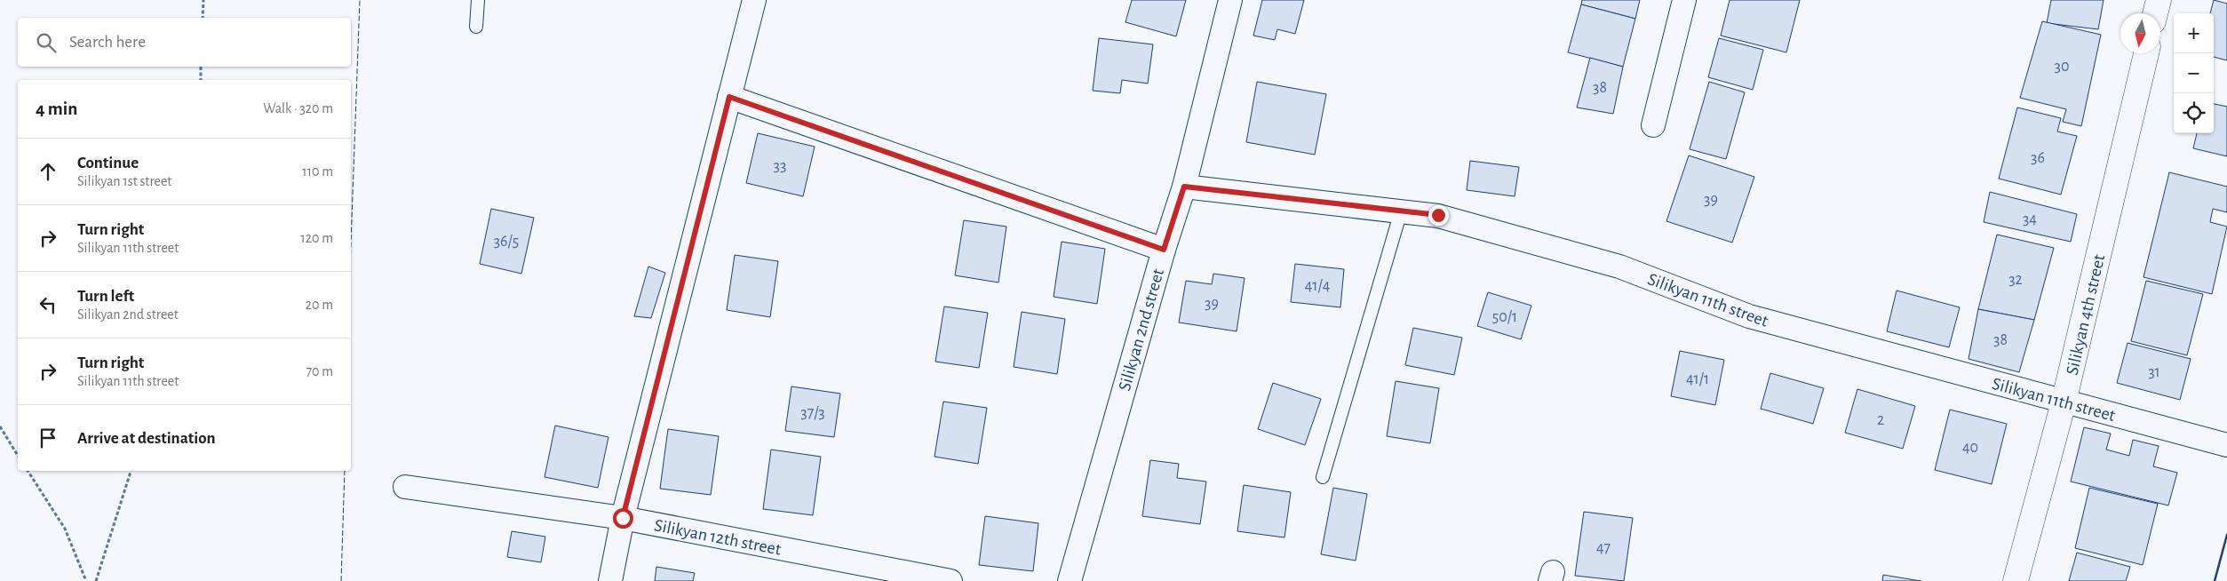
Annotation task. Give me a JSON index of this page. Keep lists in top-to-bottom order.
{
  "streets": {
    "main road": ["Silikyan 4th street"],
    "street": ["Silikyan 11th street", "Silikyan 2nd street", "Silikyan 12th street"]
  },
  "crossings": [
    ["Silikyan 11th street", "Silikyan 4th street"],
    ["Silikyan 11th street", "Silikyan 2nd street"]
  ],
  "house_numbers": [
    "30",
    "38",
    "36",
    "33",
    "39",
    "34",
    "36/5",
    "32",
    "41/4",
    "39",
    "50/1",
    "38",
    "31",
    "41/1",
    "37/3",
    "2",
    "40",
    "47"
  ],
  "north": "bottom",
  "page": {
    "map_buttons": ["+", "−"],
    "search": "Search here",
    "heading": ["4 min", "Walk · 320 m"],
    "list": [
      ["Continue", "Silikyan 1st street", "110 m"],
      ["Turn right", "Silikyan 11th street", "120 m"],
      ["Turn left", "Silikyan 2nd street", "20 m"],
      ["Turn right", "Silikyan 11th street", "70 m"],
      "Arrive at destination"
    ]
  }
}
